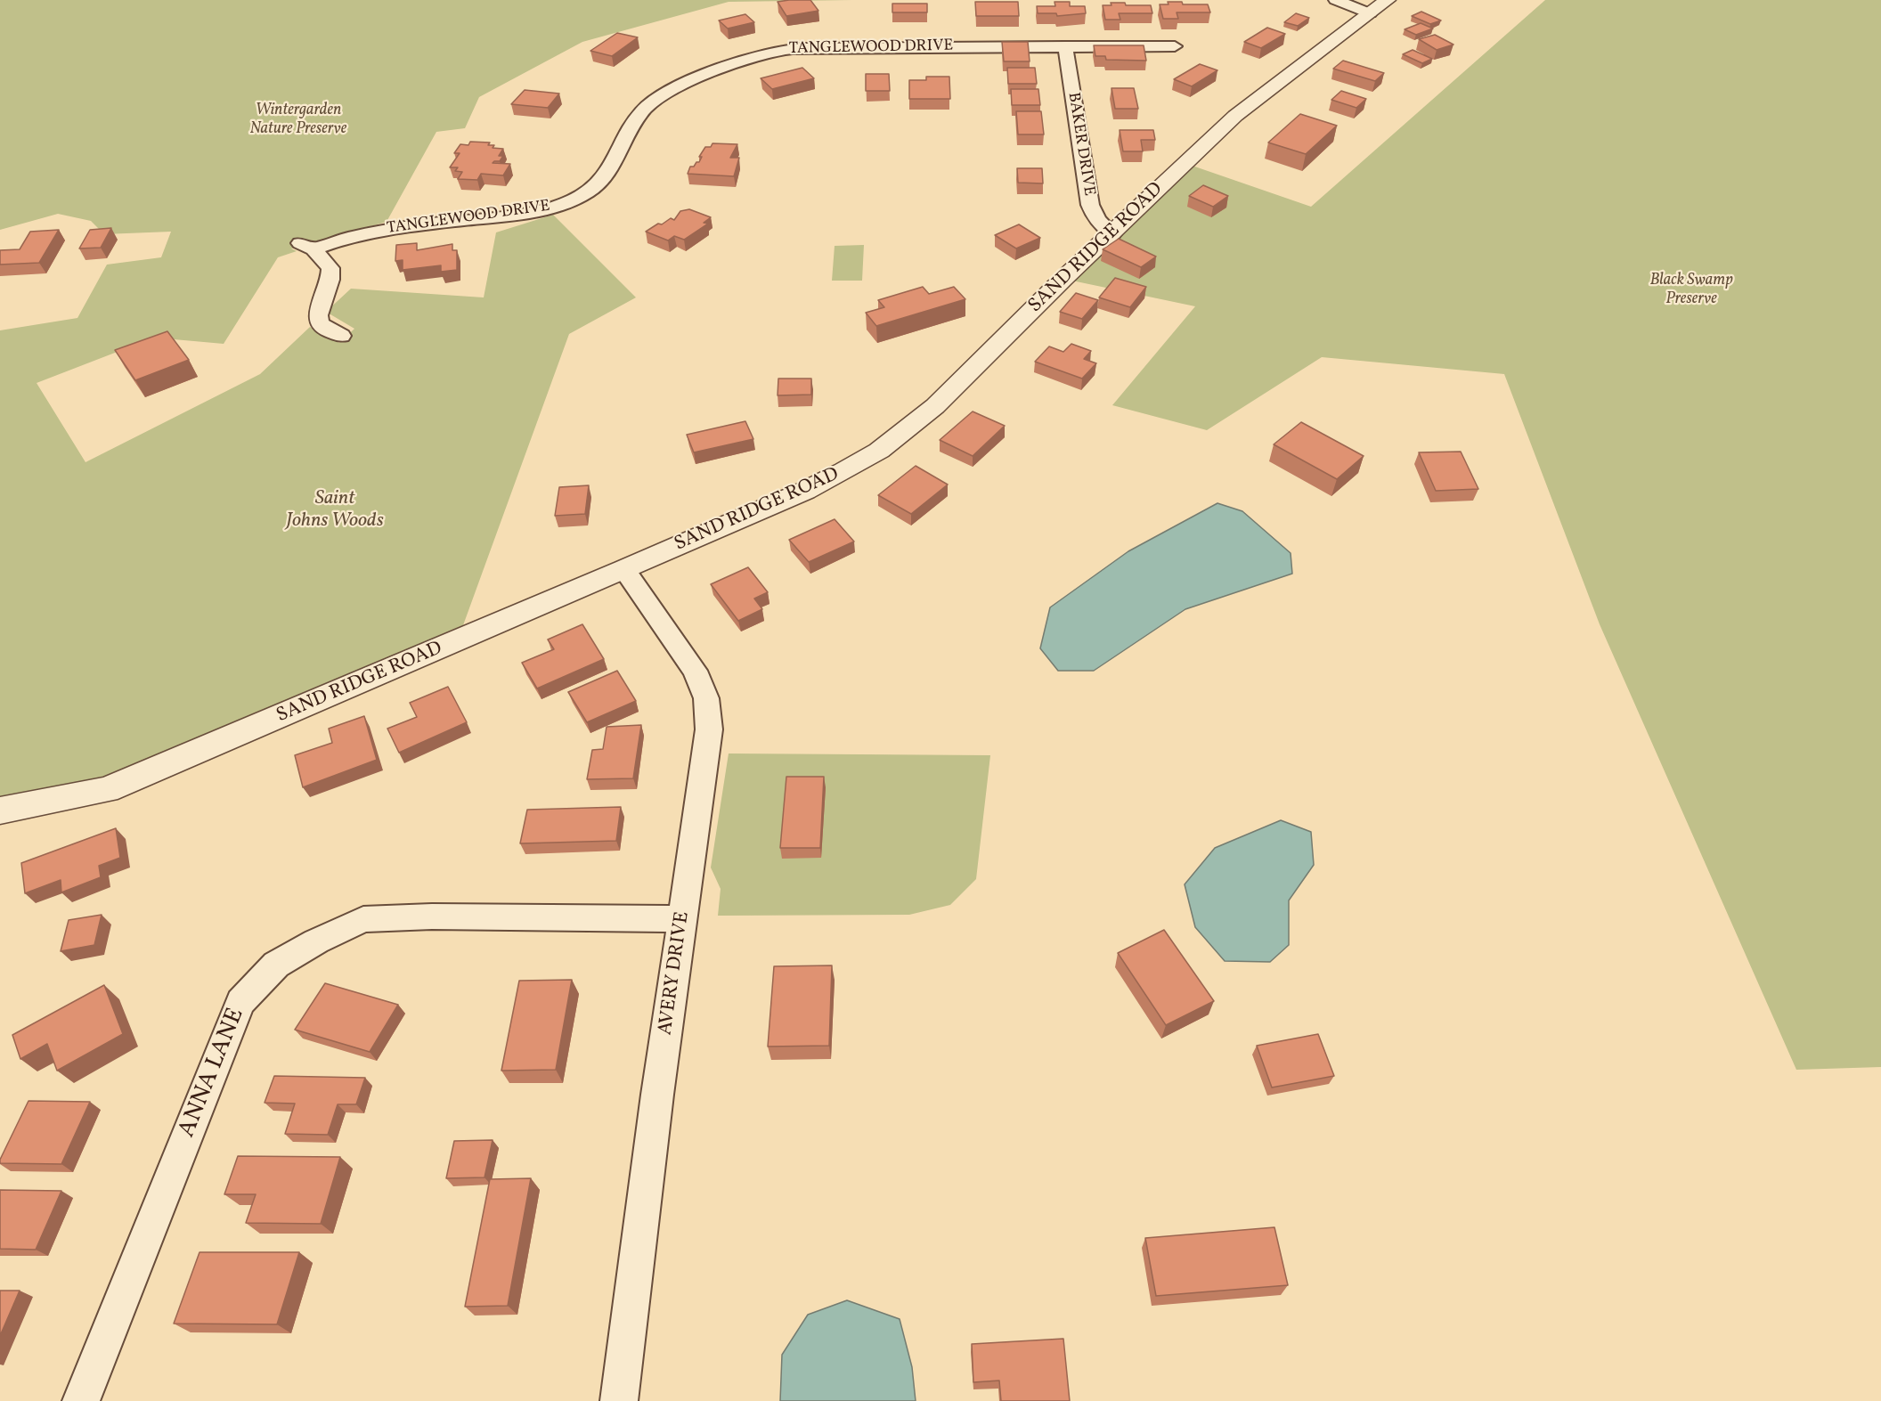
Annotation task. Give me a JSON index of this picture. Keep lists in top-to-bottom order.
{
  "streets": {
    "street": [
      "TANGLEWOOD DRIVE",
      "BAKER DRIVE",
      "SAND RIDGE ROAD",
      "AVERY DRIVE",
      "ANNA LANE"
    ]
  },
  "crossings": [
    ["TANGLEWOOD DRIVE", "BAKER DRIVE"],
    ["BAKER DRIVE", "SAND RIDGE ROAD"],
    ["SAND RIDGE ROAD", "AVERY DRIVE"],
    ["AVERY DRIVE", "ANNA LANE"]
  ],
  "parks": ["Wintergarden Nature Preserve", "Black Swamp Preserve", "Saint Johns Woods"]
}
